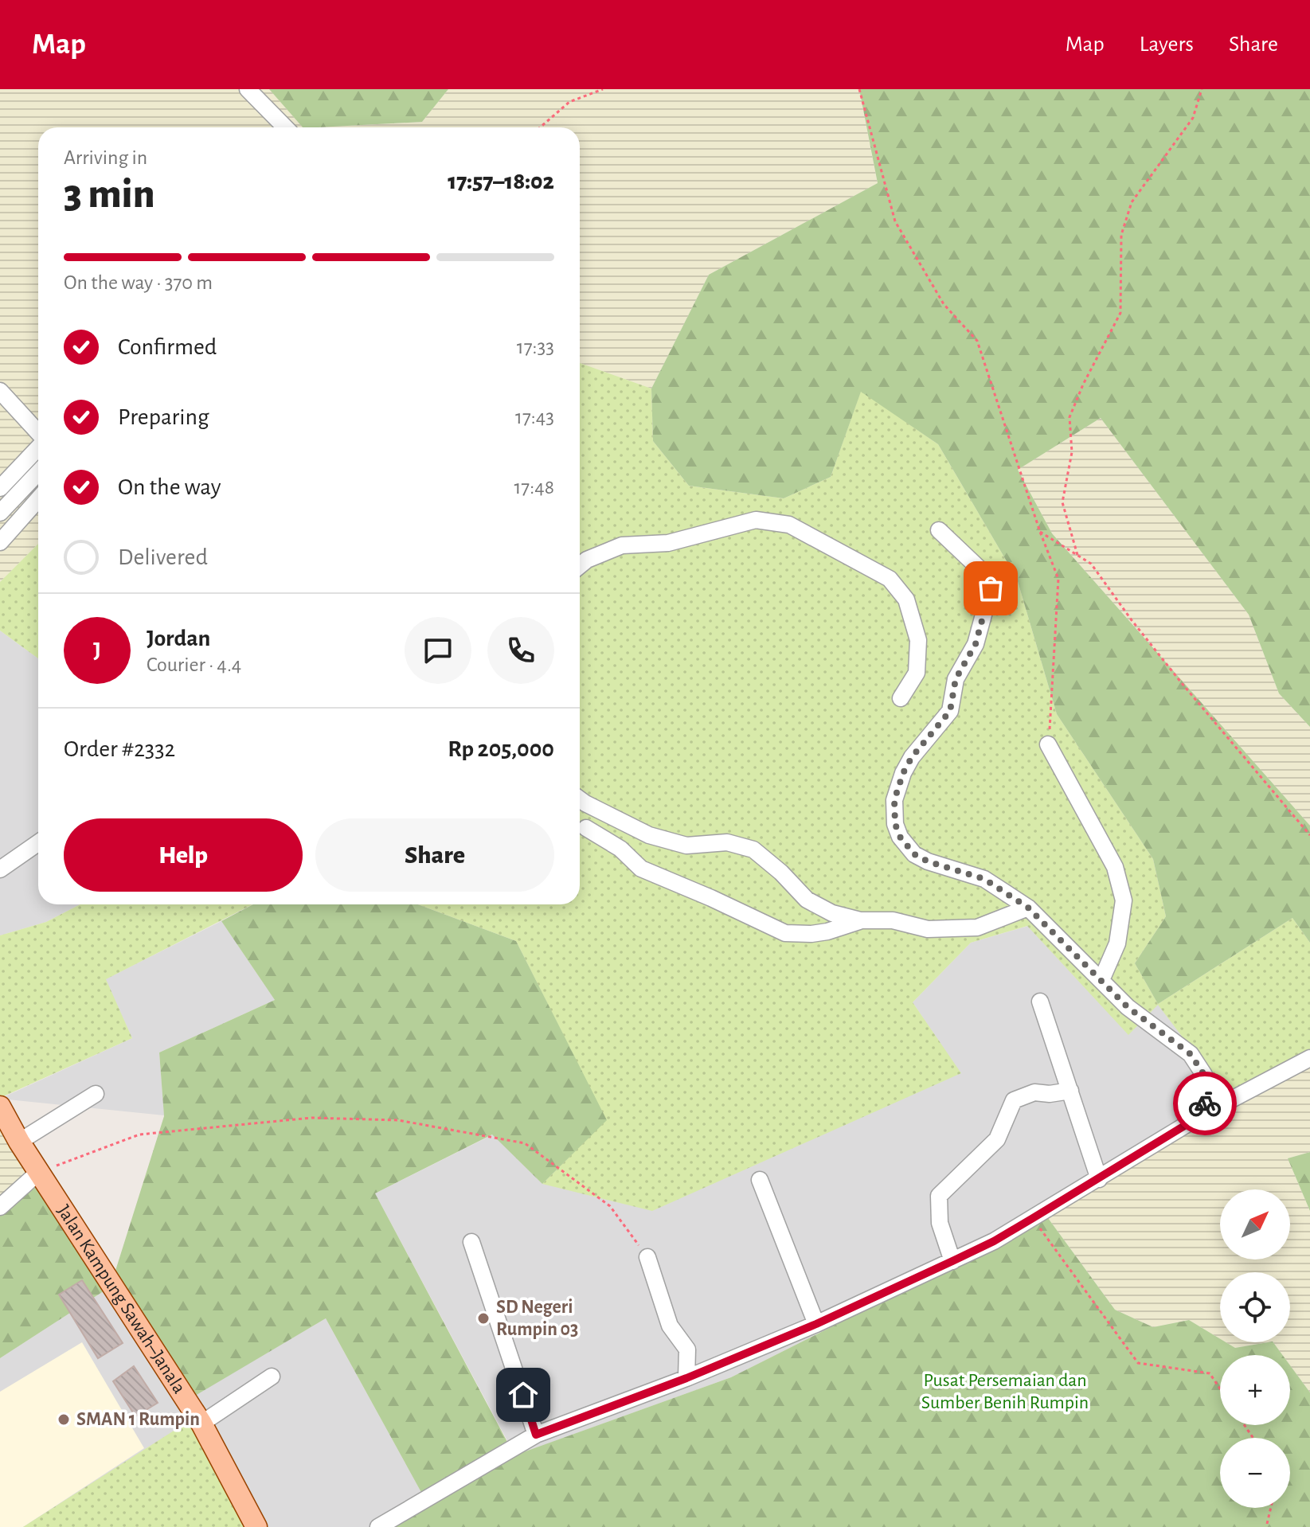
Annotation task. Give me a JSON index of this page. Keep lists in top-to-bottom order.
{
  "streets": {
    "main road": ["Jalan Kampung Sawah–Janala"]
  },
  "parks": ["Pusat Persemaian dan Sumber Benih Rumpin"],
  "places": ["SD Negeri Rumpin 03", "SMAN 1 Rumpin"],
  "north": "top right",
  "page": {
    "header": "Map",
    "nav": ["Map", "Layers", "Share"],
    "heading": ["3 min", "Arriving in", "17:57–18:02"],
    "panel": [
      "Jordan",
      "Courier · 4.4",
      "Order #2332",
      "Rp 205,000"
    ],
    "bar": "On the way · 370 m",
    "list": [
      ["Confirmed", "17:33"],
      ["Preparing", "17:43"],
      ["On the way", "17:48"],
      "Delivered"
    ],
    "round": "J",
    "buttons": ["Help", "Share"],
    "map_buttons": ["+", "−"]
  }
}
